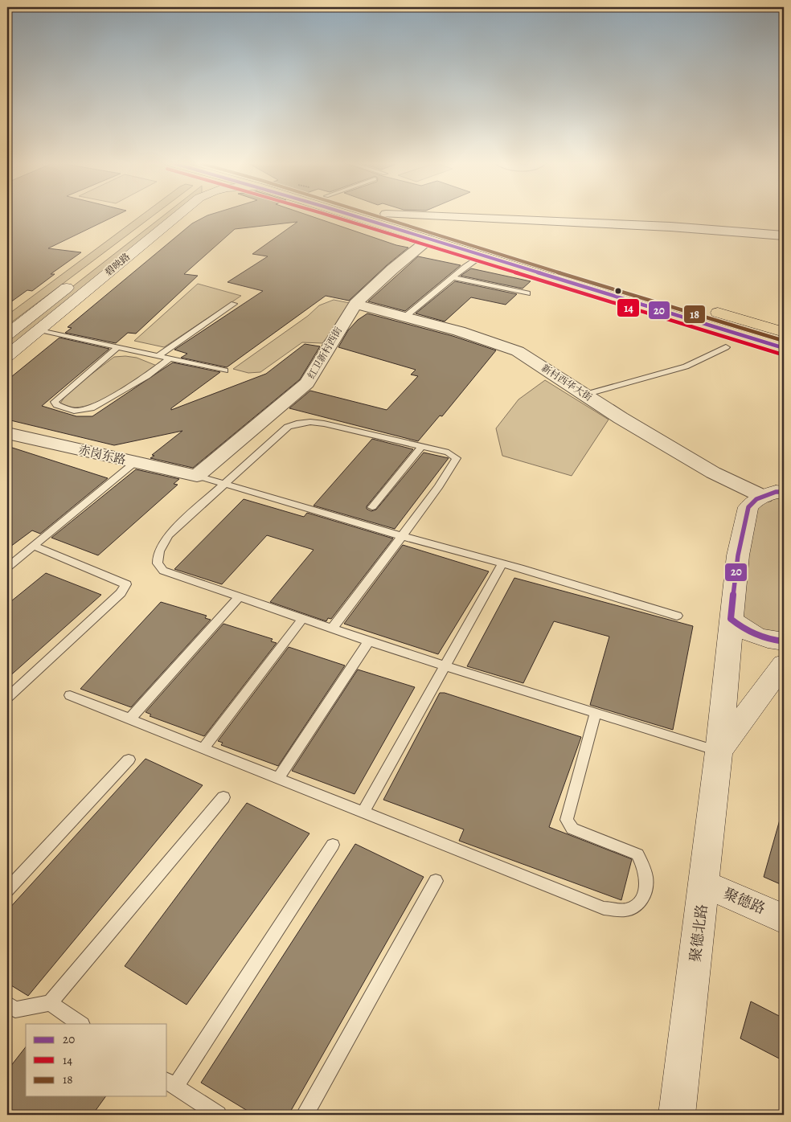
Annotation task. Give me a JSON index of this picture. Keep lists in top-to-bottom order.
{
  "streets": {
    "main road": ["碧映路", "聚德路", "聚德北路"],
    "street": ["红卫新村西街", "新村西华大街", "赤岗东路"]
  },
  "crossings": [
    ["红卫新村西街", "新村西华大街"],
    ["红卫新村西街", "赤岗东路"],
    ["新村西华大街", "聚德北路"],
    ["聚德路", "聚德北路"]
  ],
  "lines": ["transit line 20", "transit line 14", "transit line 18"],
  "legend": ["20", "14", "18"]
}
